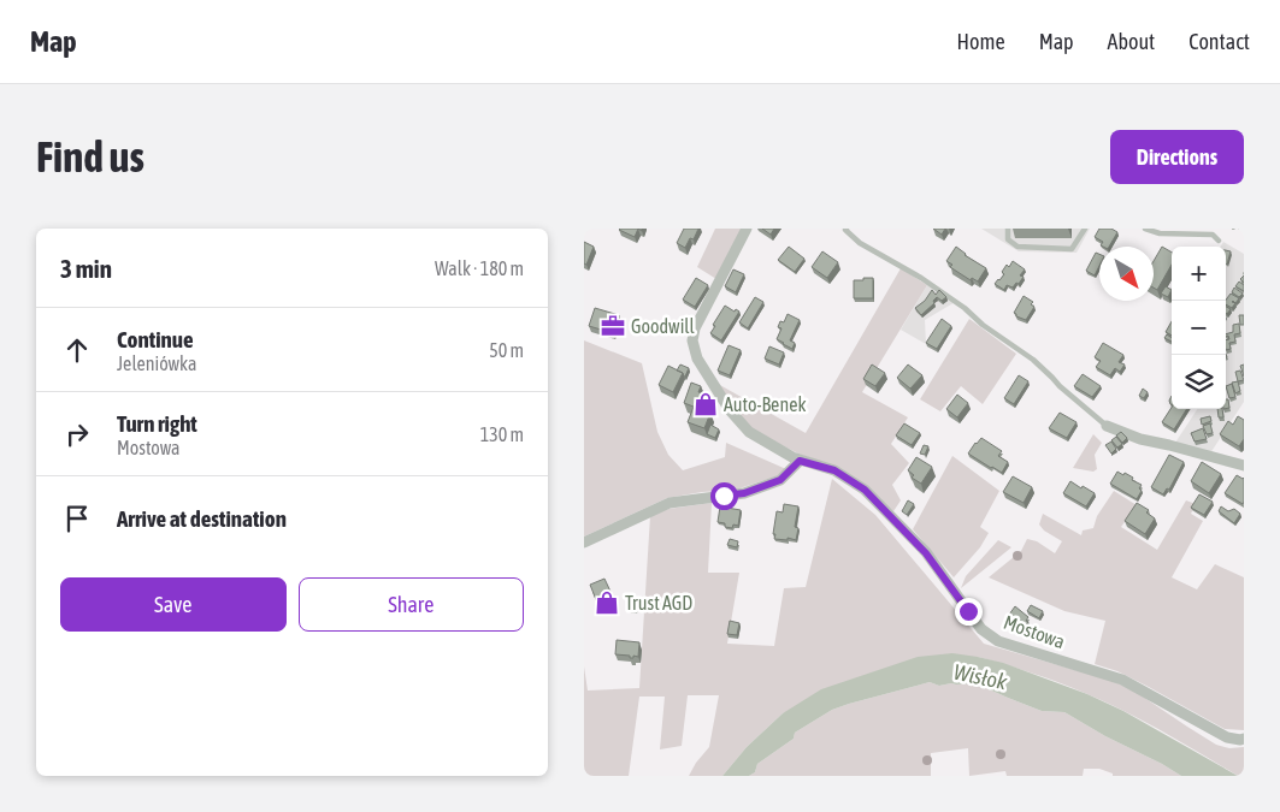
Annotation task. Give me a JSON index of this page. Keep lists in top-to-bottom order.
{
  "streets": {
    "street": ["Mostowa"]
  },
  "water": ["Wisłok"],
  "places": {
    "office": ["Goodwill"],
    "shop": ["Auto-Benek", "Trust AGD"]
  },
  "north": "bottom right",
  "page": {
    "header": "Map",
    "nav": [
      "Home",
      "Map",
      "About",
      "Contact"
    ],
    "buttons": [
      "Directions",
      ["Save", "Share"]
    ],
    "title": "Find us",
    "heading": ["3 min", "Walk · 180 m"],
    "map_buttons": ["+", "−"],
    "list": [
      ["Continue", "Jeleniówka", "50 m"],
      ["Turn right", "Mostowa", "130 m"],
      "Arrive at destination"
    ]
  }
}
